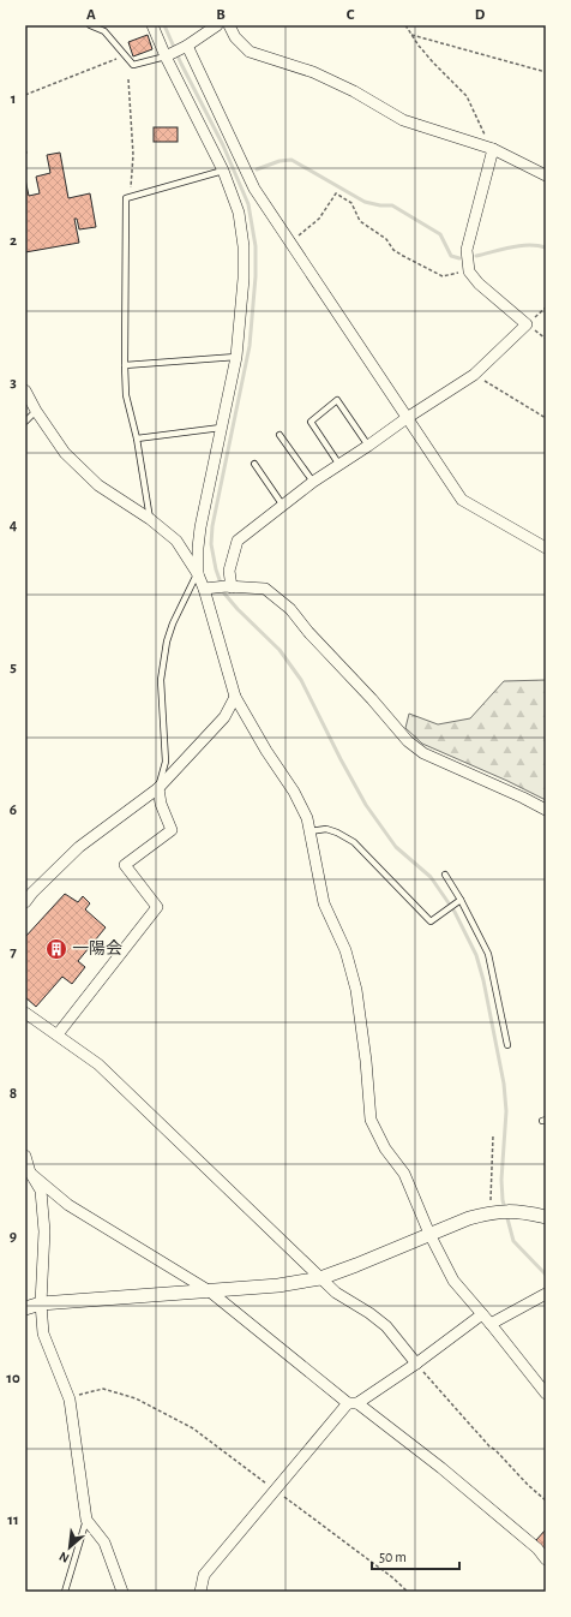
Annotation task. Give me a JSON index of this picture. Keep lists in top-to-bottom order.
{
  "places": {
    "building": ["一陽会"]
  },
  "scale_bar": "50 m",
  "north": "bottom left",
  "grid": {
    "columns": [
      "A",
      "B",
      "C",
      "D"
    ],
    "rows": [
      "1",
      "2",
      "3",
      "4",
      "5",
      "6",
      "7",
      "8",
      "9",
      "10",
      "11"
    ]
  }
}
